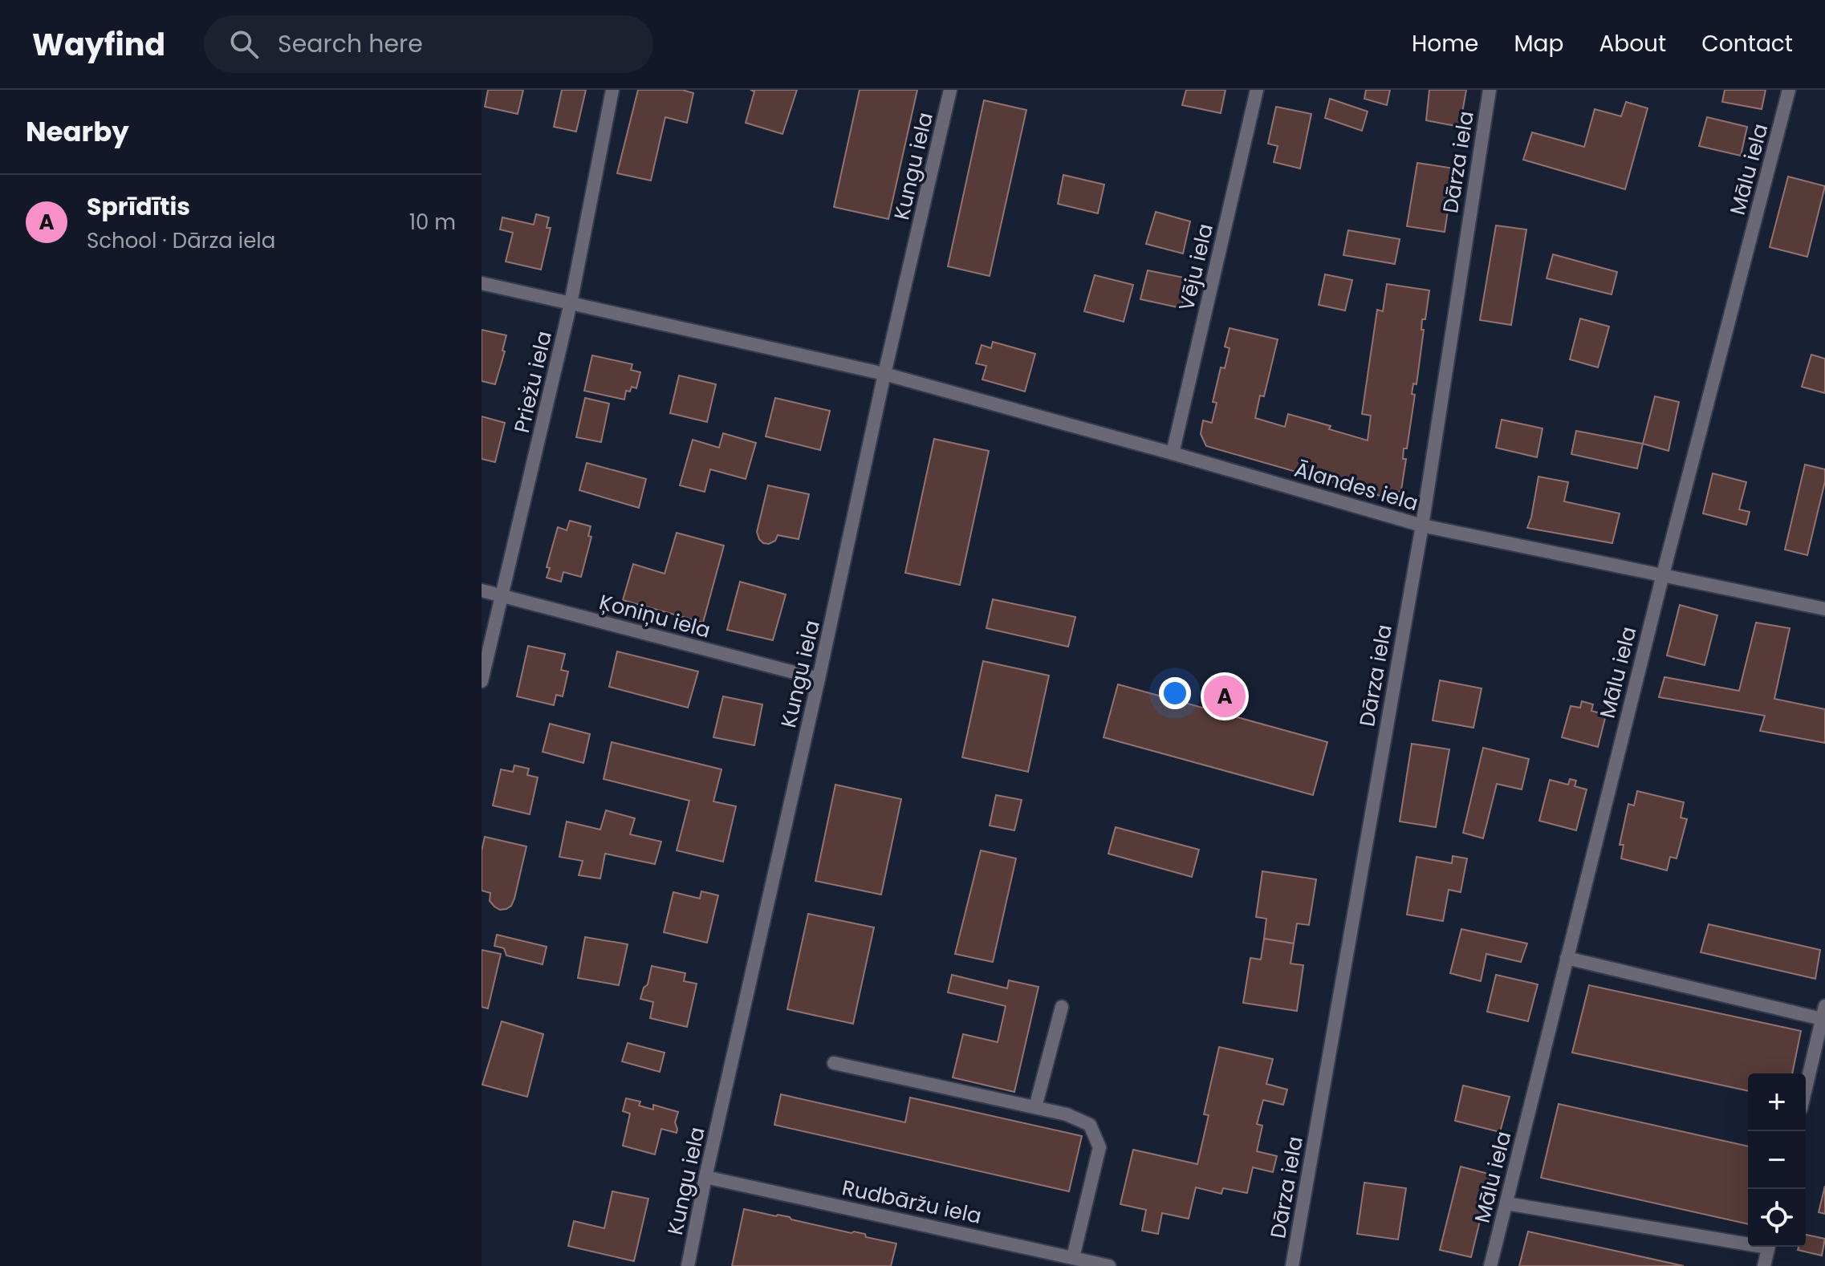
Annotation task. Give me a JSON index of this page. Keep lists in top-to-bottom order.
{
  "streets": {
    "street": [
      "Dārza iela",
      "Kungu iela",
      "Mālu iela",
      "Vēju iela",
      "Priežu iela",
      "Ālandes iela",
      "Ķoniņu iela",
      "Rudbāržu iela"
    ]
  },
  "crossings": [
    ["Dārza iela", "Ālandes iela"],
    ["Kungu iela", "Ālandes iela"],
    ["Kungu iela", "Ķoniņu iela"],
    ["Kungu iela", "Rudbāržu iela"],
    ["Mālu iela", "Ālandes iela"],
    ["Vēju iela", "Ālandes iela"],
    ["Priežu iela", "Ālandes iela"],
    ["Priežu iela", "Ķoniņu iela"]
  ],
  "page": {
    "header": "Wayfind",
    "search": "Search here",
    "nav": [
      "Home",
      "Map",
      "About",
      "Contact"
    ],
    "heading": "Nearby",
    "list": [
      {
        "mark": "A",
        "name": "Sprīdītis",
        "note": "School · Dārza iela",
        "value": "10 m"
      }
    ],
    "pins": "A",
    "map_buttons": ["+", "−"]
  }
}
